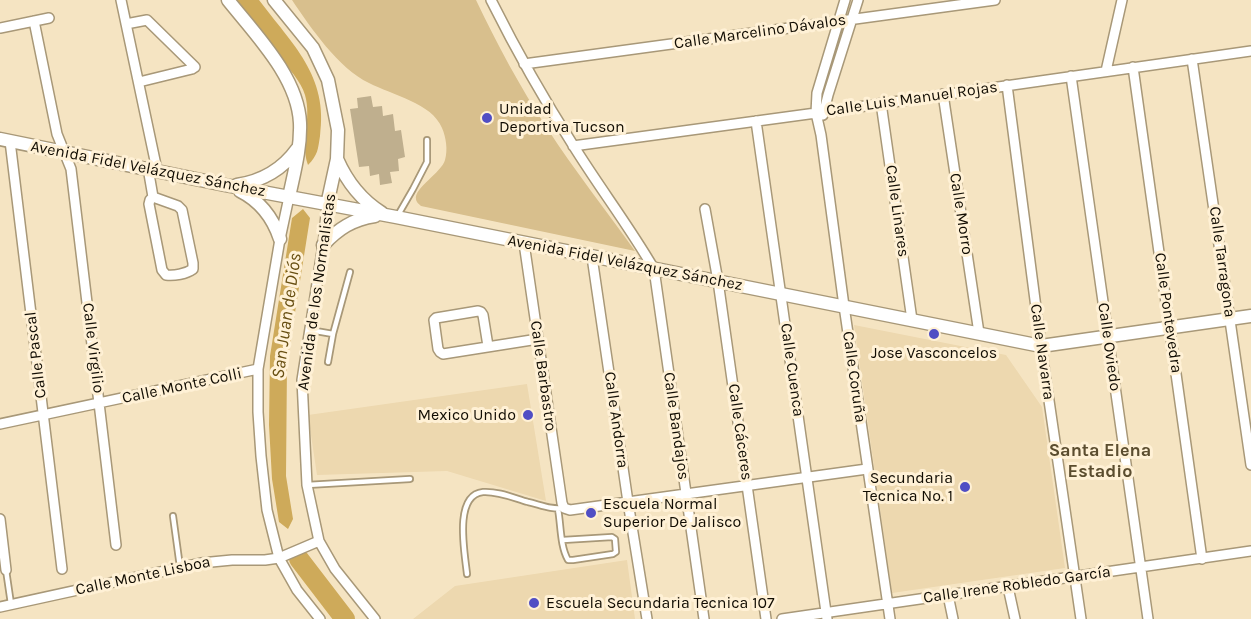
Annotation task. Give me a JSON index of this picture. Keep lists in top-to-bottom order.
{
  "streets": {
    "street": [
      "Calle Marcelino Dávalos",
      "Calle Luis Manuel Rojas",
      "Avenida Fidel Velázquez Sánchez",
      "Calle Linares",
      "Calle Morro",
      "Calle Tarragona",
      "Avenida de los Normalistas",
      "Calle Pontevedra",
      "Calle Oviedo",
      "Calle Virgilio",
      "Calle Navarra",
      "Calle Pascal",
      "Calle Cuenca",
      "Calle Barbastro",
      "Calle Coruña",
      "Calle Monte Colli",
      "Calle Andorra",
      "Calle Bandajos",
      "Calle Cáceres",
      "Calle Monte Lisboa",
      "Calle Irene Robledo García"
    ]
  },
  "crossings": [
    ["Calle Luis Manuel Rojas", "Calle Linares"],
    ["Calle Luis Manuel Rojas", "Calle Morro"],
    ["Calle Luis Manuel Rojas", "Calle Tarragona"],
    ["Calle Luis Manuel Rojas", "Calle Pontevedra"],
    ["Calle Luis Manuel Rojas", "Calle Oviedo"],
    ["Calle Luis Manuel Rojas", "Calle Navarra"],
    ["Calle Luis Manuel Rojas", "Calle Cuenca"],
    ["Calle Luis Manuel Rojas", "Calle Coruña"],
    ["Avenida Fidel Velázquez Sánchez", "Calle Linares"],
    ["Avenida Fidel Velázquez Sánchez", "Calle Morro"],
    ["Avenida Fidel Velázquez Sánchez", "Calle Tarragona"],
    ["Avenida Fidel Velázquez Sánchez", "Avenida de los Normalistas"],
    ["Avenida Fidel Velázquez Sánchez", "Calle Pontevedra"],
    ["Avenida Fidel Velázquez Sánchez", "Calle Oviedo"],
    ["Avenida Fidel Velázquez Sánchez", "Calle Virgilio"],
    ["Avenida Fidel Velázquez Sánchez", "Calle Navarra"],
    ["Avenida Fidel Velázquez Sánchez", "Calle Pascal"],
    ["Avenida Fidel Velázquez Sánchez", "Calle Cuenca"],
    ["Avenida Fidel Velázquez Sánchez", "Calle Barbastro"],
    ["Avenida Fidel Velázquez Sánchez", "Calle Coruña"],
    ["Avenida Fidel Velázquez Sánchez", "Calle Andorra"],
    ["Avenida Fidel Velázquez Sánchez", "Calle Bandajos"],
    ["Avenida Fidel Velázquez Sánchez", "Calle Cáceres"],
    ["Avenida de los Normalistas", "Calle Monte Lisboa"],
    ["Calle Pontevedra", "Calle Irene Robledo García"],
    ["Calle Oviedo", "Calle Irene Robledo García"],
    ["Calle Virgilio", "Calle Monte Colli"],
    ["Calle Navarra", "Calle Irene Robledo García"],
    ["Calle Pascal", "Calle Monte Colli"],
    ["Calle Cuenca", "Calle Irene Robledo García"],
    ["Calle Coruña", "Calle Irene Robledo García"]
  ],
  "districts": ["Santa Elena Estadio"],
  "water": ["San Juan de Diós"],
  "places": [
    "Unidad Deportiva Tucson",
    "Jose Vasconcelos",
    "Mexico Unido",
    "Secundaria Tecnica No. 1",
    "Escuela Normal Superior De Jalisco",
    "Escuela Secundaria Tecnica 107"
  ]
}
